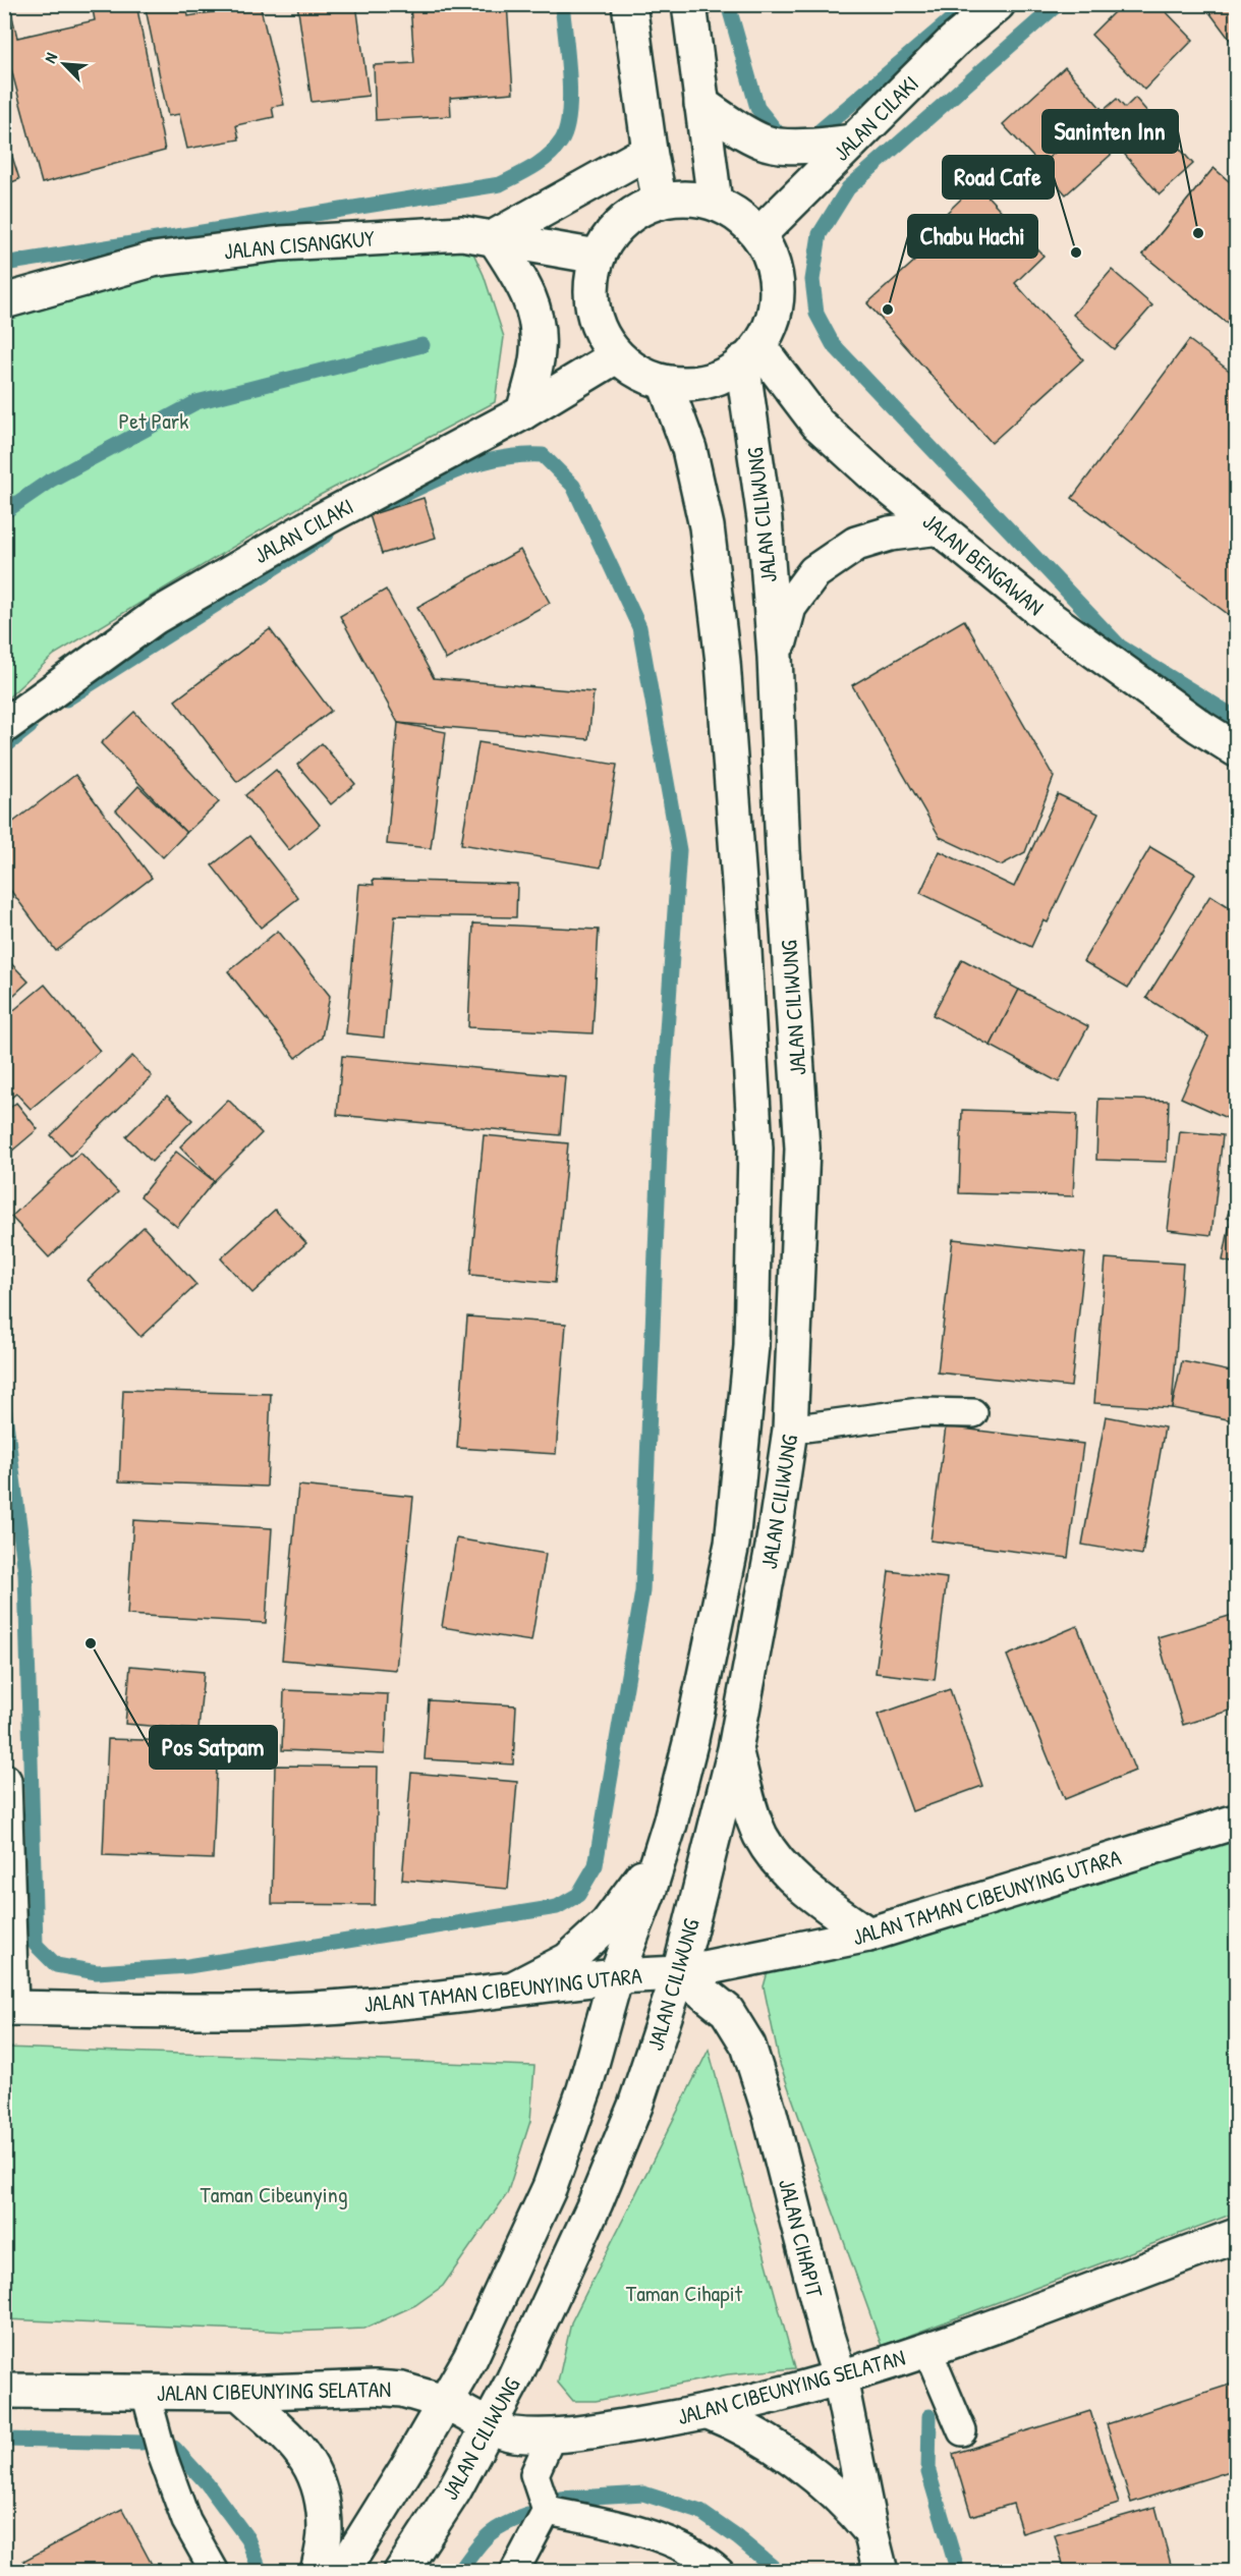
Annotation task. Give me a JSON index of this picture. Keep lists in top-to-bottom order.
{
  "streets": {
    "street": [
      "JALAN CILAKI",
      "JALAN CISANGKUY",
      "JALAN CILIWUNG",
      "JALAN BENGAWAN",
      "JALAN TAMAN CIBEUNYING UTARA",
      "JALAN CIHAPIT",
      "JALAN CIBEUNYING SELATAN"
    ]
  },
  "crossings": [
    ["JALAN CILAKI", "JALAN CISANGKUY"],
    ["JALAN CILAKI", "JALAN CILIWUNG"],
    ["JALAN CILAKI", "JALAN BENGAWAN"],
    ["JALAN CISANGKUY", "JALAN CILIWUNG"],
    ["JALAN CISANGKUY", "JALAN BENGAWAN"],
    ["JALAN CILIWUNG", "JALAN BENGAWAN"],
    ["JALAN CILIWUNG", "JALAN TAMAN CIBEUNYING UTARA"],
    ["JALAN CILIWUNG", "JALAN CIHAPIT"],
    ["JALAN CILIWUNG", "JALAN CIBEUNYING SELATAN"],
    ["JALAN TAMAN CIBEUNYING UTARA", "JALAN CIHAPIT"],
    ["JALAN CIHAPIT", "JALAN CIBEUNYING SELATAN"]
  ],
  "parks": ["Pet Park", "Taman Cibeunying", "Taman Cihapit"],
  "places": [
    "Saninten Inn",
    "Road Cafe",
    "Chabu Hachi",
    "Pos Satpam"
  ],
  "north": "top left"
}
